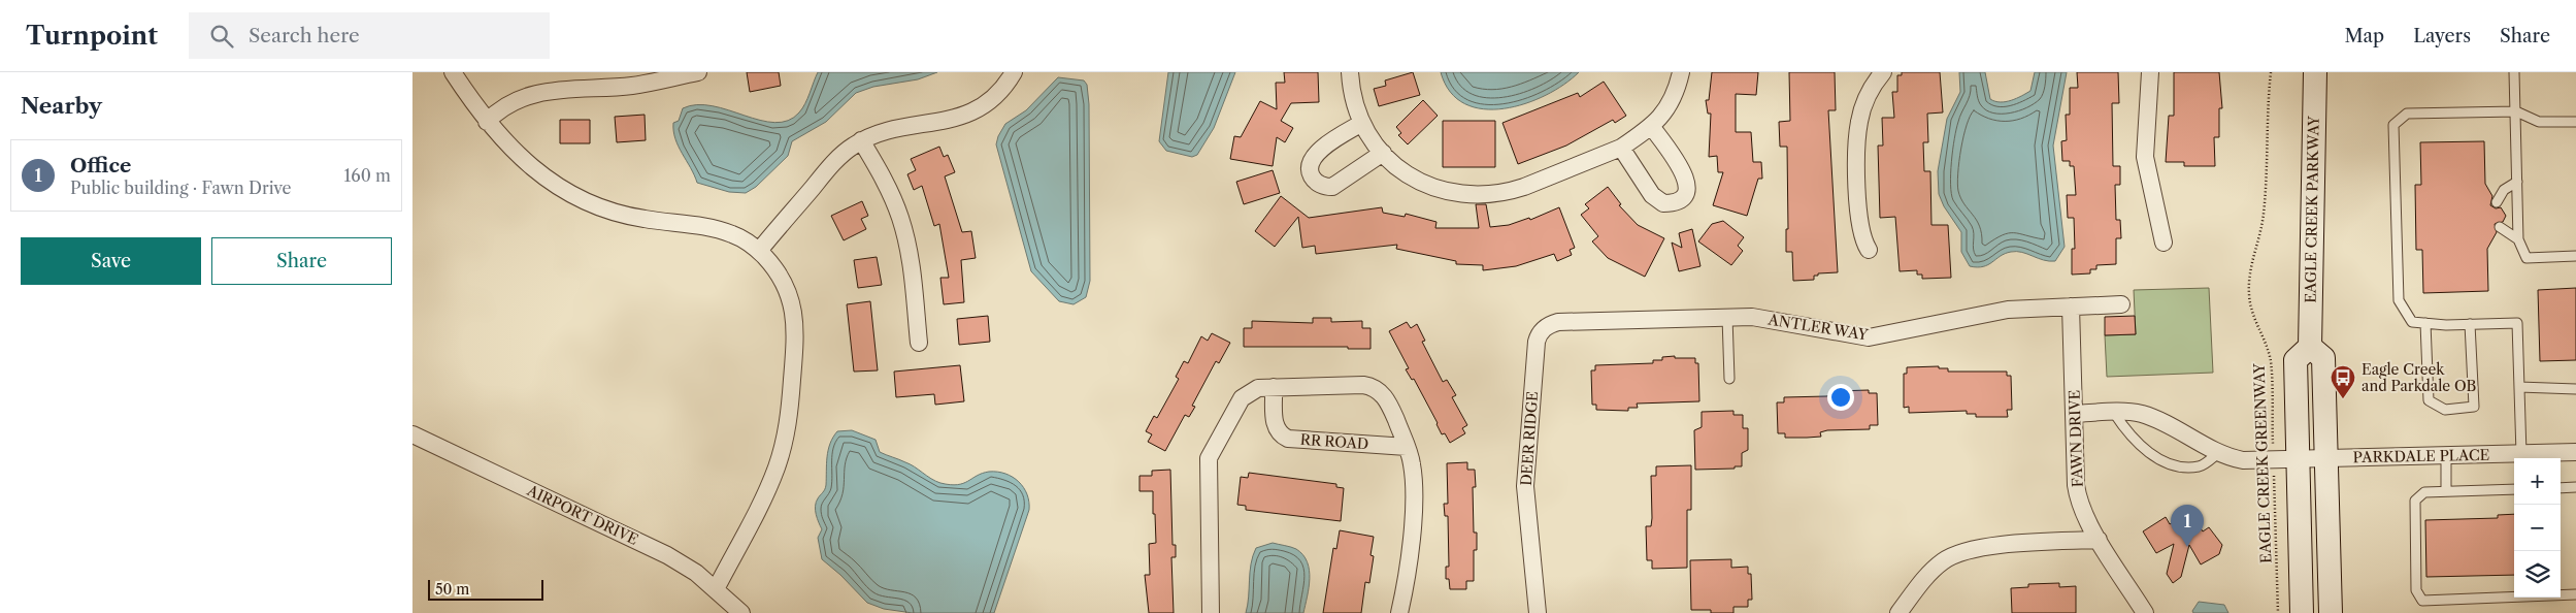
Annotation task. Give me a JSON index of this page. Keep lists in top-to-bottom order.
{
  "streets": {
    "main road": ["EAGLE CREEK PARKWAY"],
    "street": [
      "ANTLER WAY",
      "DEER RIDGE",
      "FAWN DRIVE",
      "RR ROAD",
      "PARKDALE PLACE",
      "AIRPORT DRIVE"
    ],
    "path": ["EAGLE CREEK GREENWAY"]
  },
  "crossings": [
    ["ANTLER WAY", "DEER RIDGE"],
    ["ANTLER WAY", "FAWN DRIVE"],
    ["FAWN DRIVE", "PARKDALE PLACE"],
    ["PARKDALE PLACE", "EAGLE CREEK GREENWAY"]
  ],
  "places": {
    "bus stop": ["Eagle Creek and Parkdale OB"]
  },
  "scale_bar": "50 m",
  "page": {
    "header": "Turnpoint",
    "search": "Search here",
    "nav": ["Map", "Layers", "Share"],
    "heading": "Nearby",
    "list": [
      {
        "mark": "1",
        "name": "Office",
        "note": "Public building · Fawn Drive",
        "value": "160 m"
      }
    ],
    "buttons": ["Save", "Share"],
    "map_buttons": ["+", "−"],
    "pins": "1",
    "scale": "50 m"
  }
}
